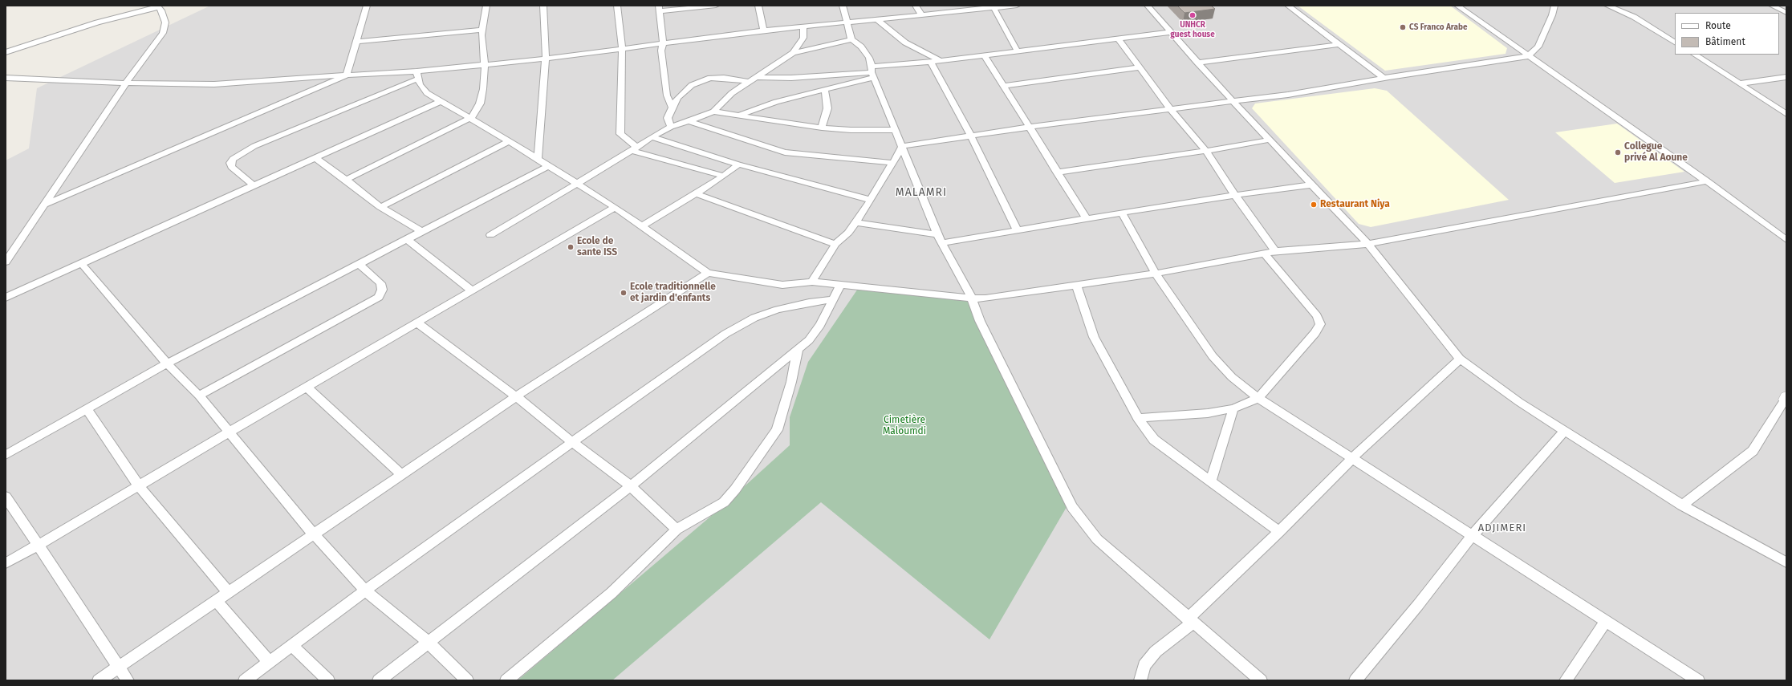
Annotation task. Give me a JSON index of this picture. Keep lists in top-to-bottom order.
{
  "districts": ["MALAMRI", "ADJIMERI"],
  "parks": ["Cimetière Maloumdi"],
  "places": [
    "UNHCR guest house",
    "CS Franco Arabe",
    "Collegue privé Al Aoune",
    "Restaurant Niya",
    "Ecole de sante ISS",
    "Ecole traditionnelle et jardin d'enfants"
  ],
  "legend": ["Route", "Bâtiment"]
}
